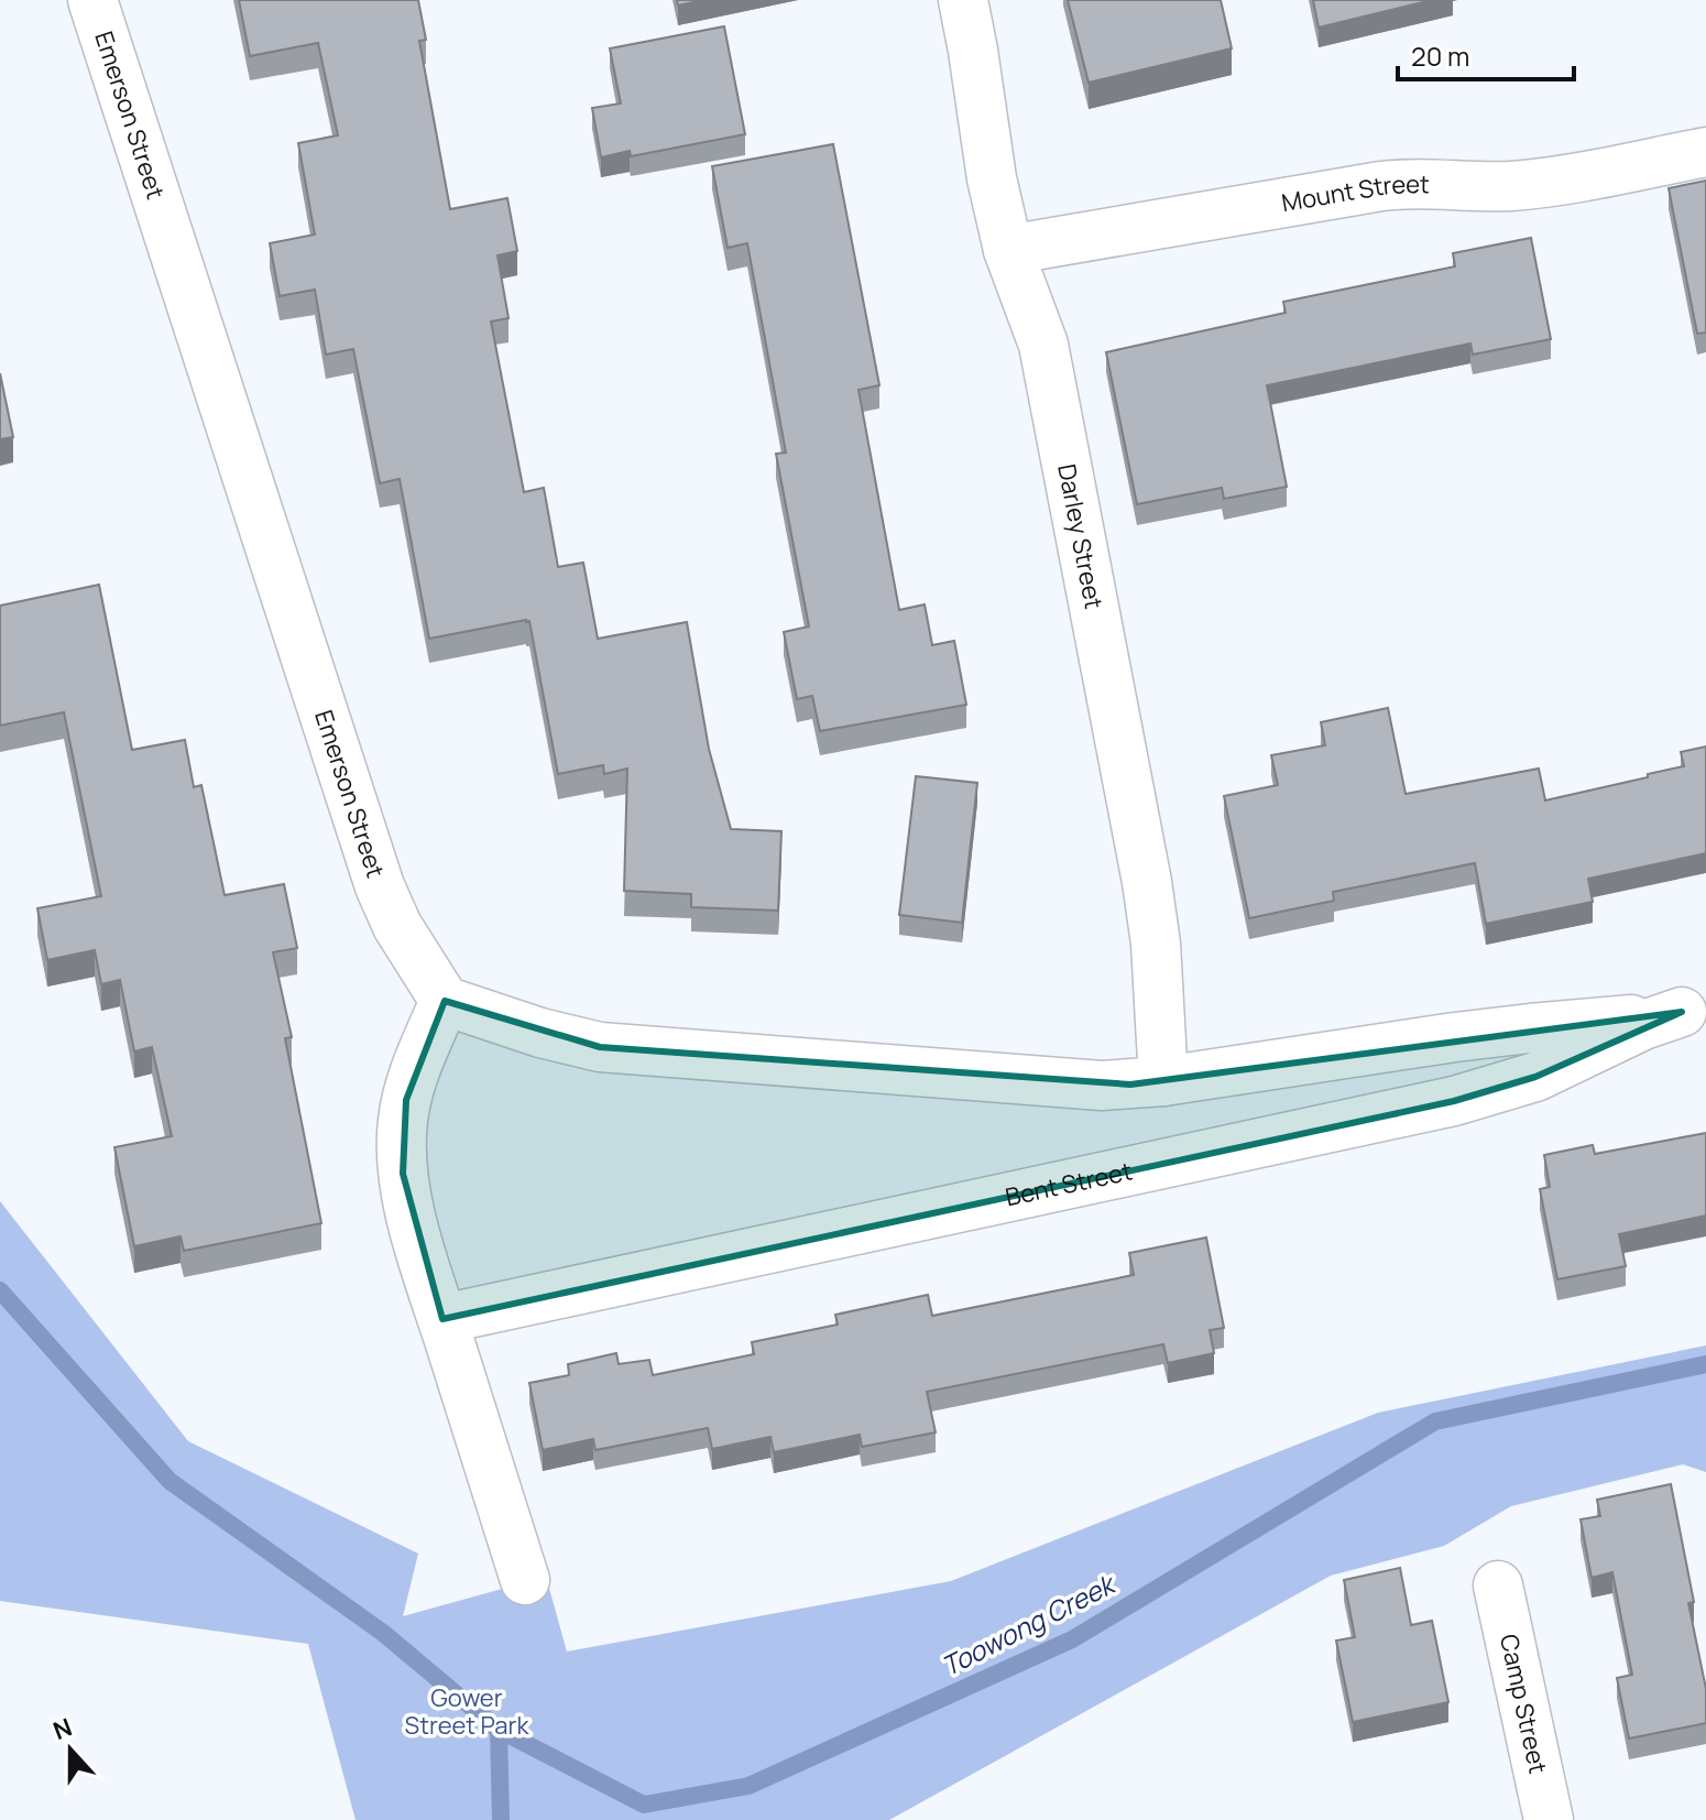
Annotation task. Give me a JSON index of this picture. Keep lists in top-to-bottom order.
{
  "streets": {
    "street": [
      "Emerson Street",
      "Mount Street",
      "Darley Street",
      "Bent Street",
      "Camp Street"
    ]
  },
  "crossings": [
    ["Emerson Street", "Bent Street"],
    ["Mount Street", "Darley Street"],
    ["Darley Street", "Bent Street"]
  ],
  "water": ["Toowong Creek"],
  "parks": ["Gower Street Park"],
  "scale_bar": "20 m",
  "north": "top"
}
